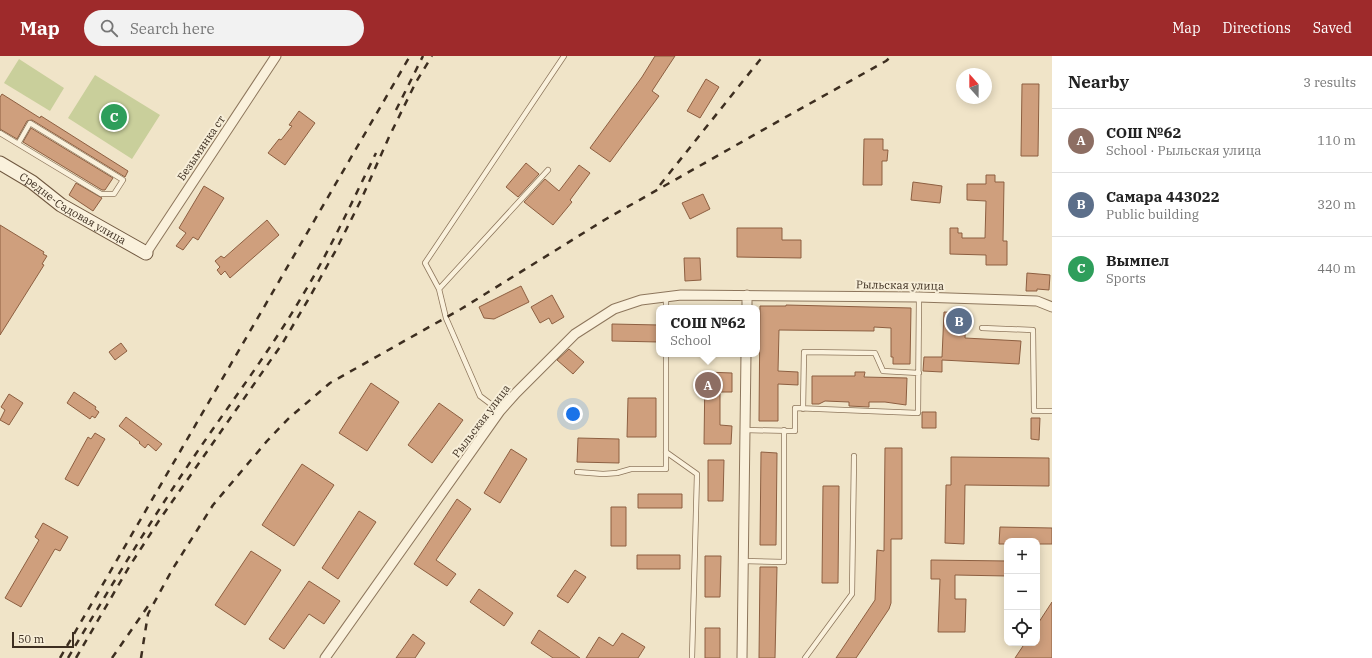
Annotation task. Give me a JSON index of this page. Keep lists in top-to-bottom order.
{
  "streets": {
    "street": ["Безымянка ст", "Средне-Садовая улица", "Рыльская улица"]
  },
  "crossings": [
    ["Безымянка ст", "Средне-Садовая улица"]
  ],
  "scale_bar": "50 m",
  "north": "top",
  "page": {
    "header": "Map",
    "search": "Search here",
    "nav": ["Map", "Directions", "Saved"],
    "heading": ["Nearby", "3 results"],
    "pins": ["C", "B", "A"],
    "list": [
      {
        "mark": "A",
        "name": "СОШ №62",
        "note": "School · Рыльская улица",
        "value": "110 m"
      },
      {
        "mark": "B",
        "name": "Самара 443022",
        "note": "Public building",
        "value": "320 m"
      },
      {
        "mark": "C",
        "name": "Вымпел",
        "note": "Sports",
        "value": "440 m"
      }
    ],
    "popup": ["СОШ №62", "School"],
    "map_buttons": ["+", "−"],
    "scale": "50 m"
  }
}
